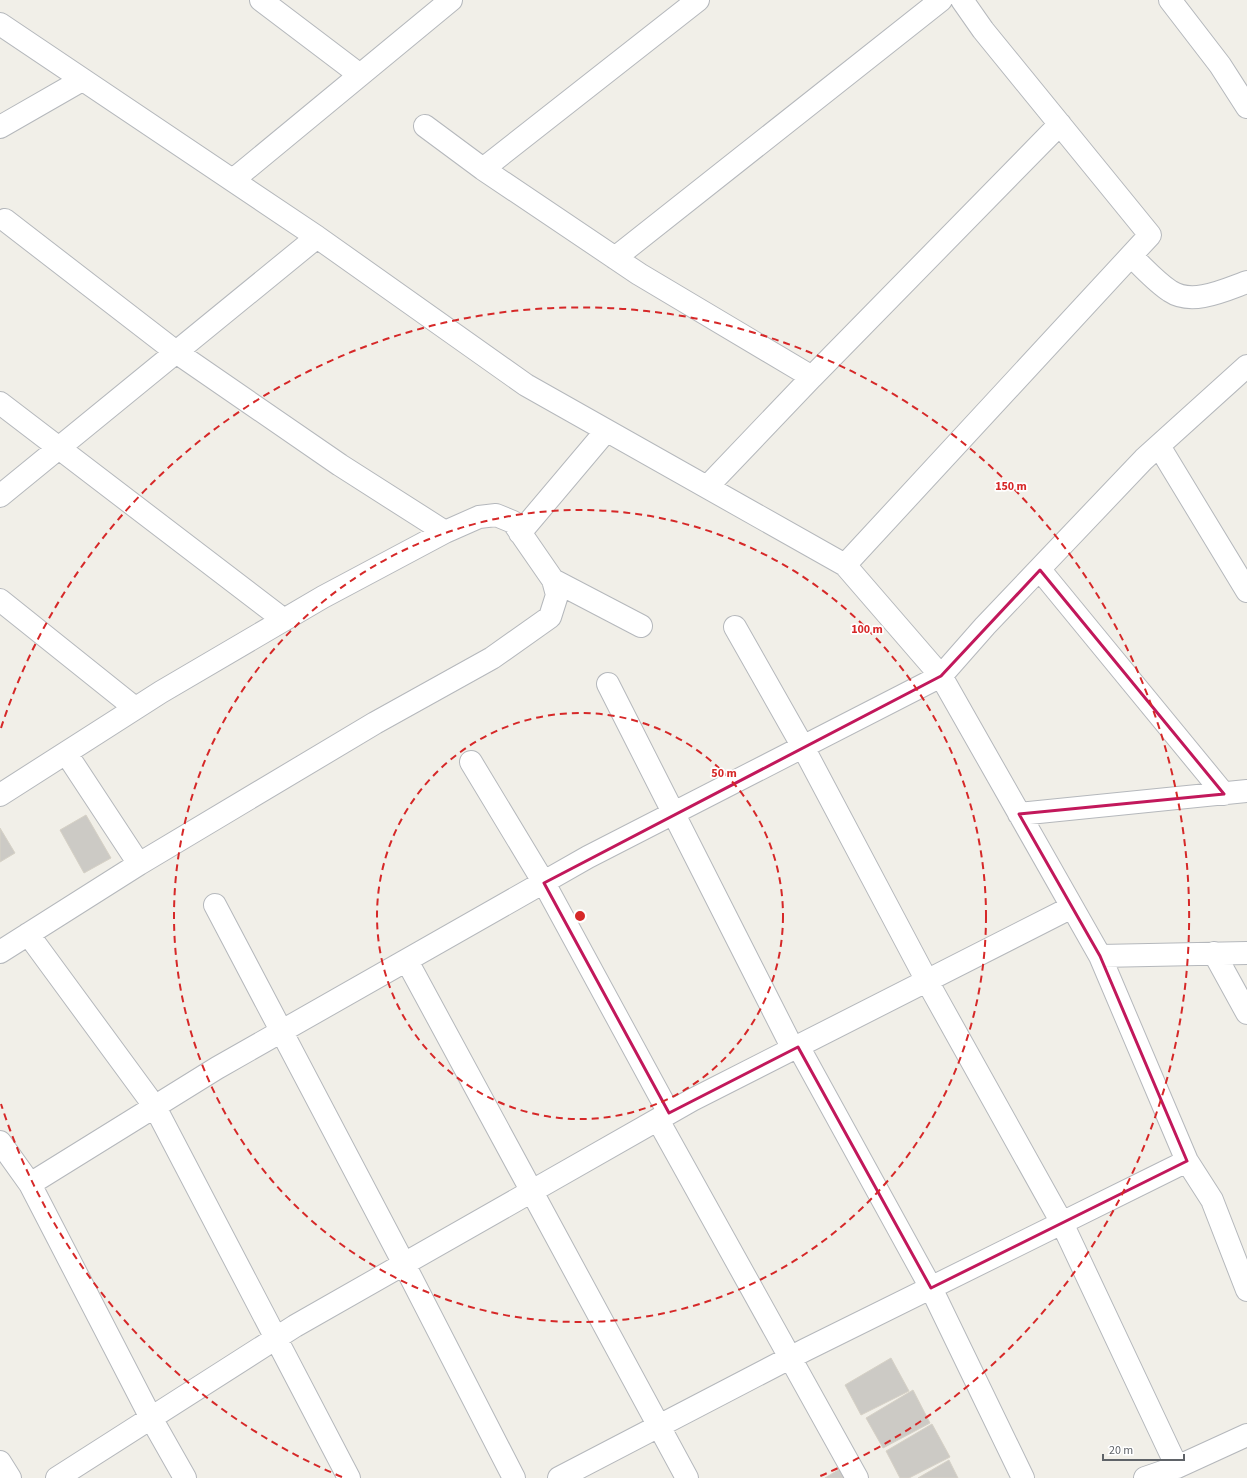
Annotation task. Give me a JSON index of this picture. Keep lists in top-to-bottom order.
{
  "scale_bar": "20 m",
  "rings": ["150 m", "100 m", "50 m"]
}
